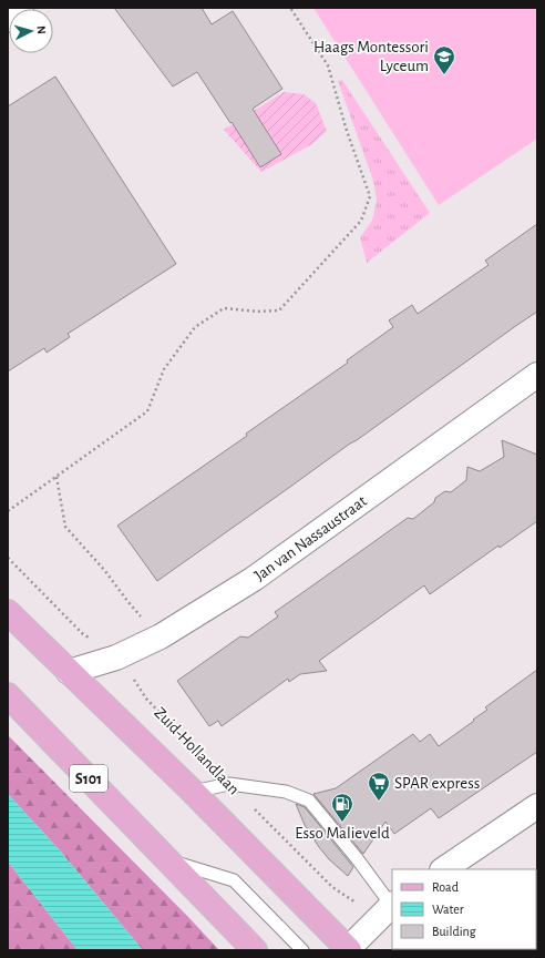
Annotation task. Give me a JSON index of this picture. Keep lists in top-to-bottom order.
{
  "streets": {
    "main road": ["Zuid-Hollandlaan", "S101"],
    "street": ["Jan van Nassaustraat"]
  },
  "crossings": [
    ["Jan van Nassaustraat", "Zuid-Hollandlaan"]
  ],
  "places": {
    "school or university": ["Haags Montessori Lyceum"],
    "supermarket": ["SPAR express"],
    "fuel station": ["Esso Malieveld"]
  },
  "legend": ["Road", "Water", "Building"],
  "north": "right"
}
